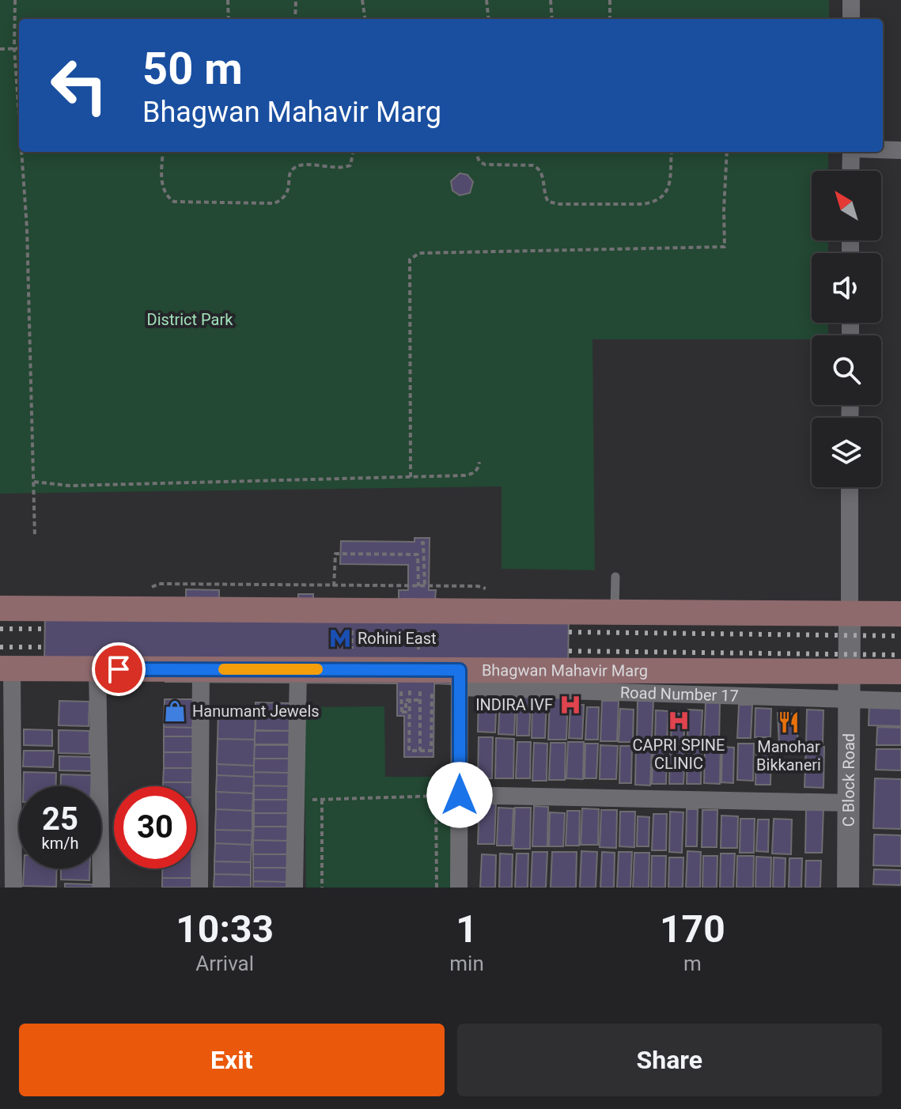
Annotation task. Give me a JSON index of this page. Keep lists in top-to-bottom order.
{
  "streets": {
    "main road": ["Bhagwan Mahavir Marg"],
    "street": ["Road Number 17", "C Block Road"]
  },
  "crossings": [
    ["Bhagwan Mahavir Marg", "Road Number 17"],
    ["Bhagwan Mahavir Marg", "C Block Road"],
    ["Road Number 17", "C Block Road"]
  ],
  "parks": ["District Park"],
  "places": {
    "metro station": ["Rohini East"],
    "hospital": ["INDIRA IVF", "CAPRI SPINE CLINIC"],
    "shop": ["Hanumant Jewels"],
    "restaurant": ["Manohar Bikkaneri"]
  },
  "north": "top left",
  "page": {
    "turn": ["50 m", "Bhagwan Mahavir Marg"],
    "speed": "25 km/h",
    "limit": "30",
    "eta": [
      "10:33",
      "Arrival",
      "1",
      "min",
      "170",
      "m"
    ],
    "buttons": ["Exit", "Share"]
  }
}
